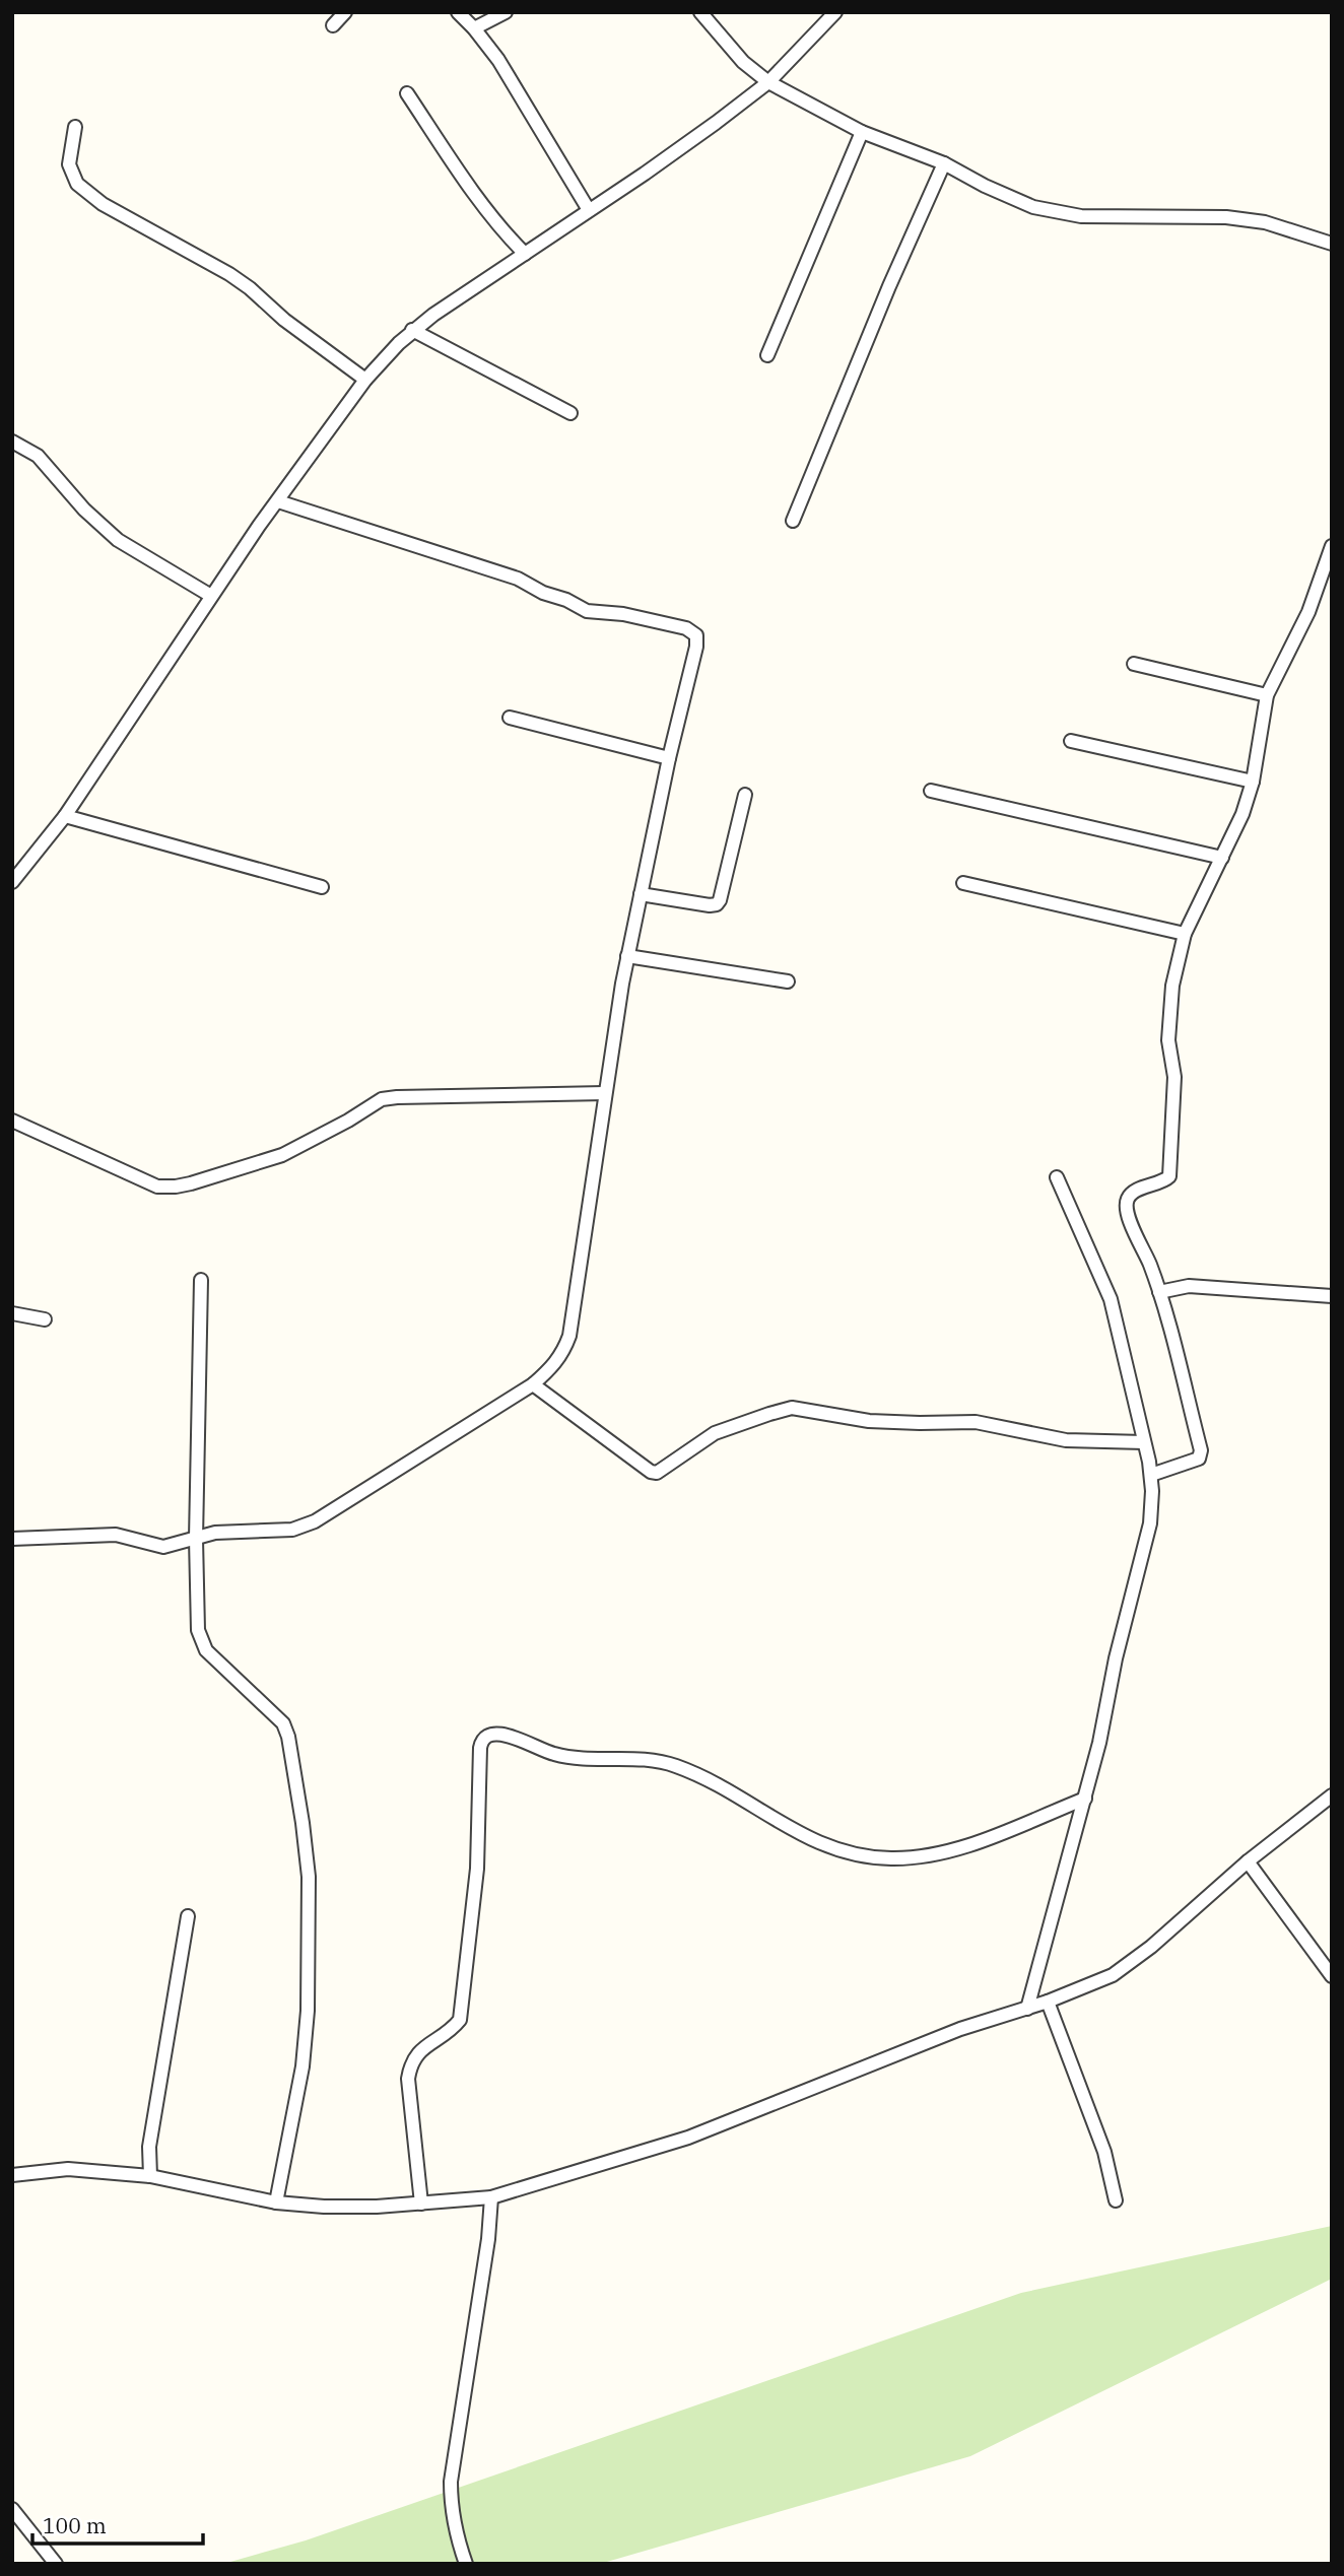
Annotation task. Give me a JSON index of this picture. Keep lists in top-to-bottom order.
{
  "scale_bar": "100 m"
}
